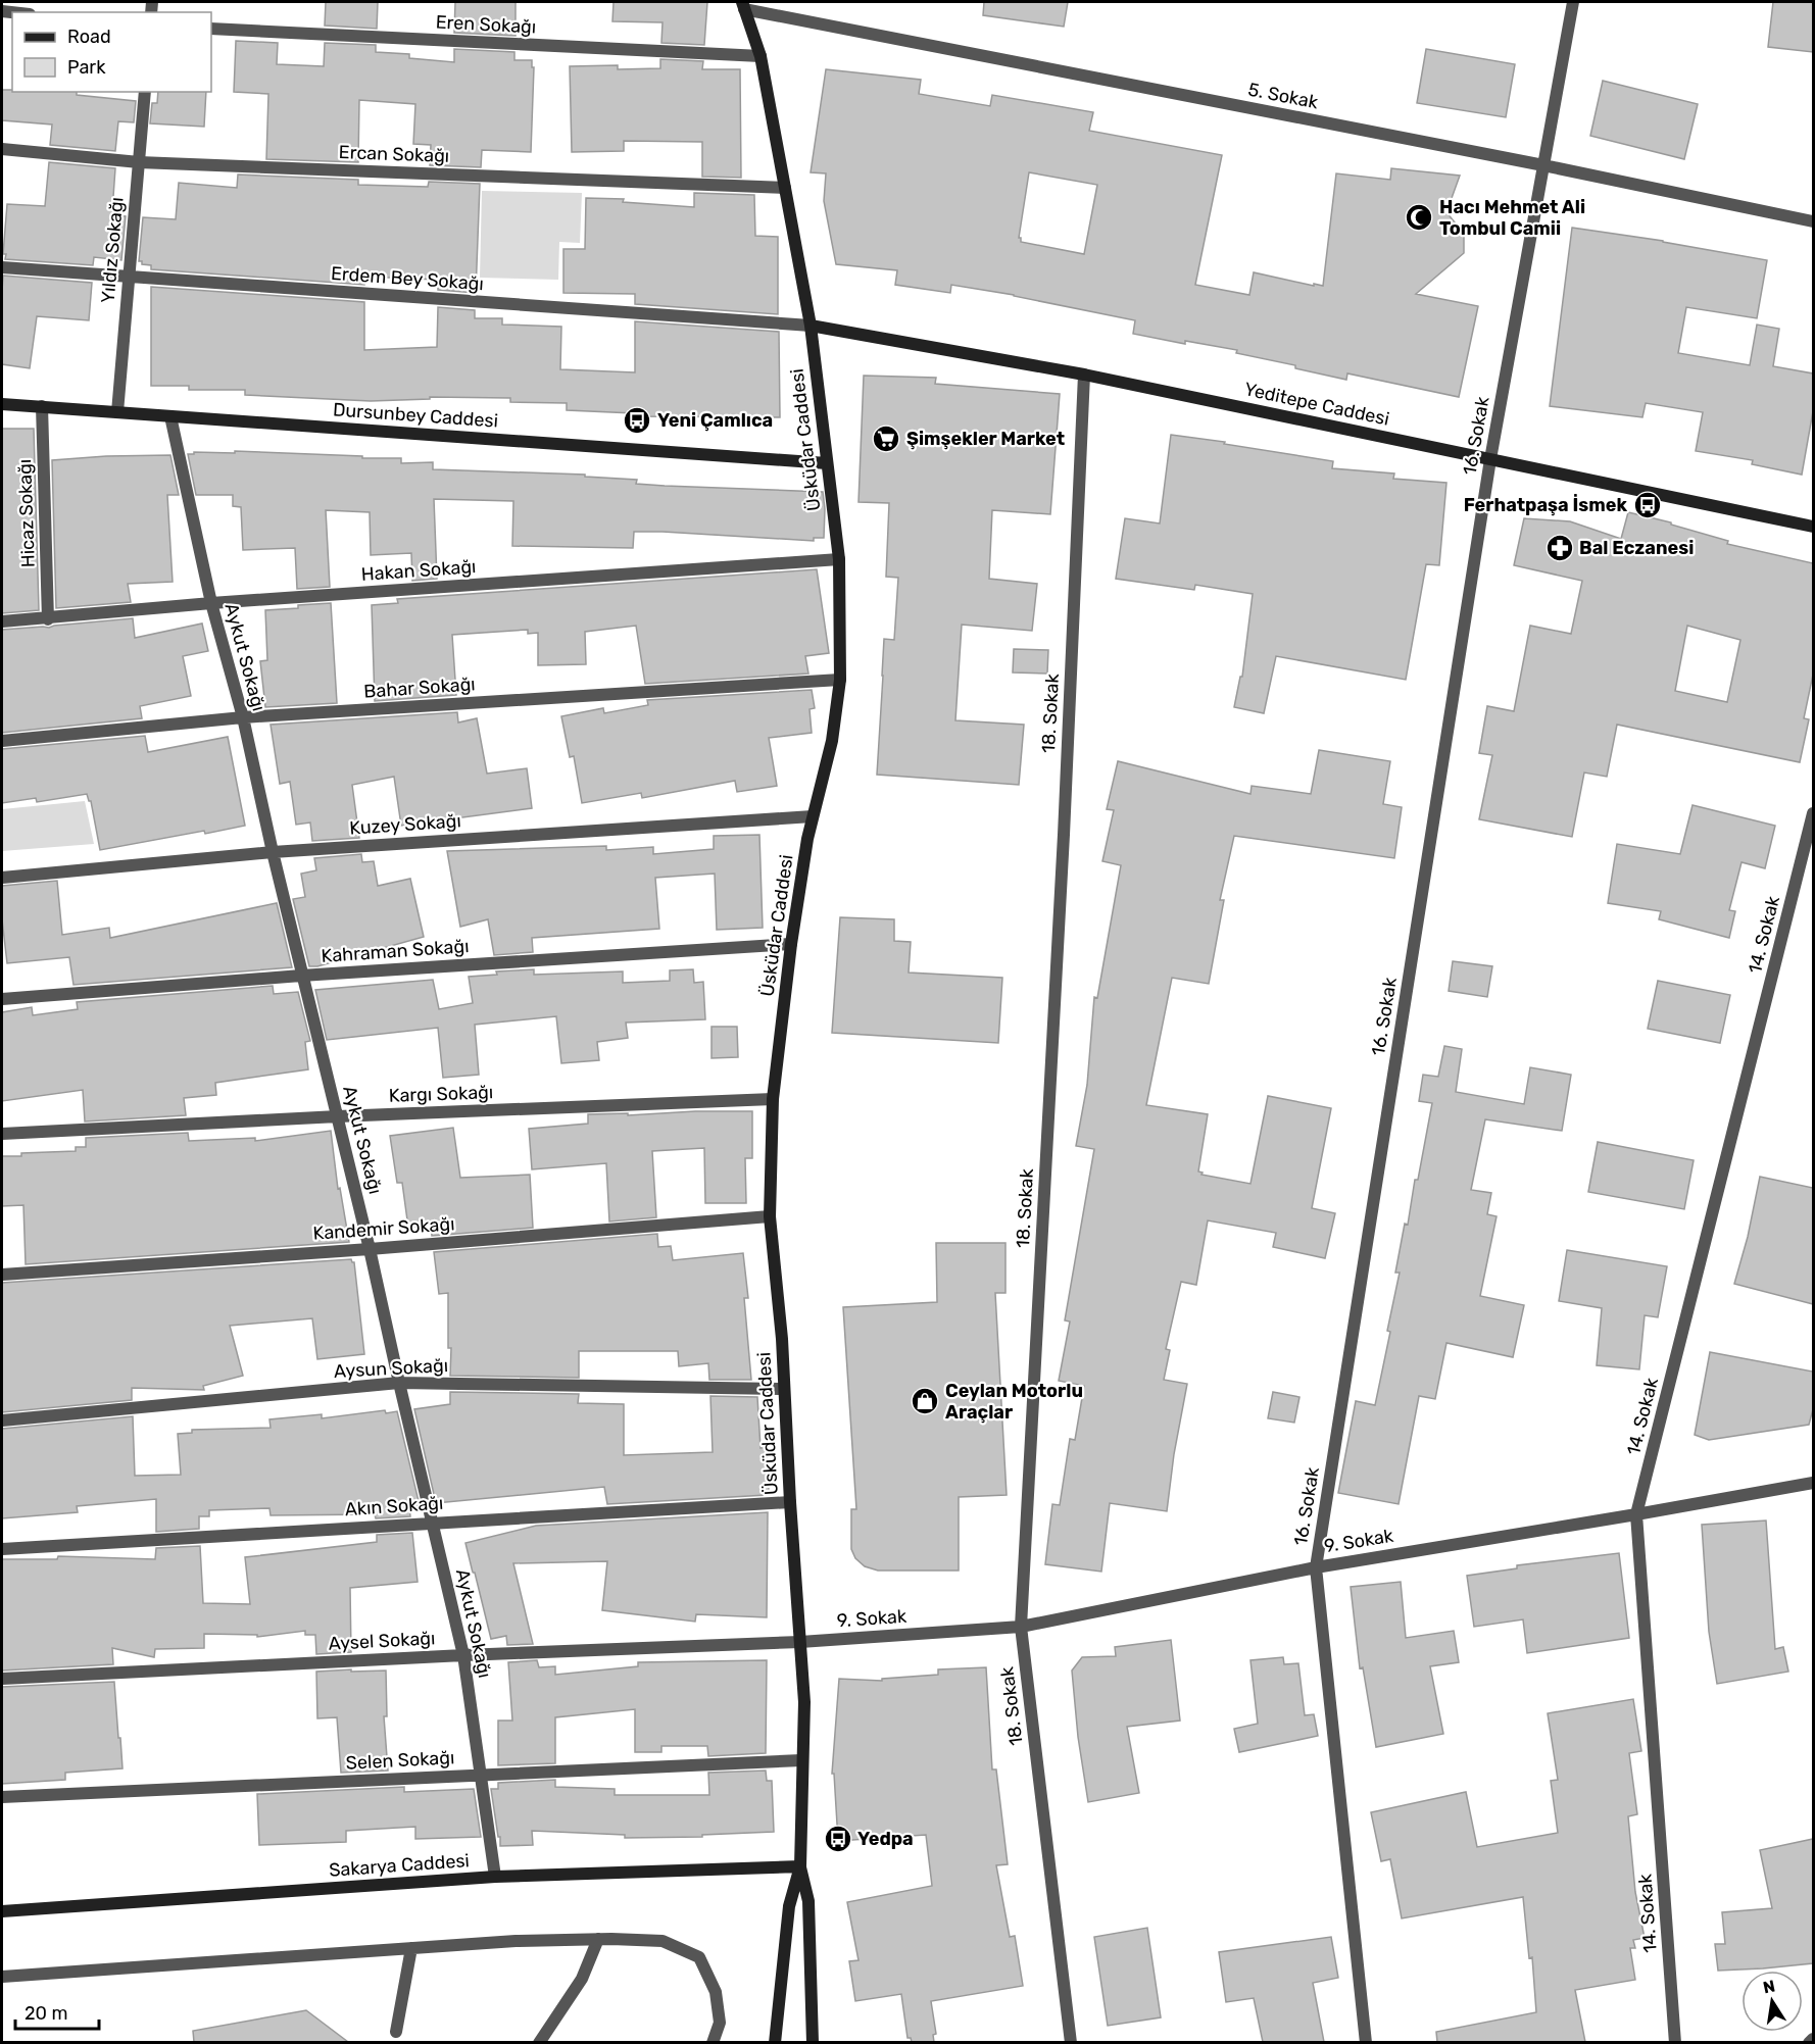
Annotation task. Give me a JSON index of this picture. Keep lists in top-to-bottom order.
{
  "streets": {
    "street": [
      "Eren Sokağı",
      "5. Sokak",
      "Ercan Sokağı",
      "Yıldız Sokağı",
      "Erdem Bey Sokağı",
      "Yeditepe Caddesi",
      "Dursunbey Caddesi",
      "16. Sokak",
      "Üsküdar Caddesi",
      "Hicaz Sokağı",
      "Hakan Sokağı",
      "Aykut Sokağı",
      "Bahar Sokağı",
      "18. Sokak",
      "Kuzey Sokağı",
      "14. Sokak",
      "Kahraman Sokağı",
      "Kargı Sokağı",
      "Kandemir Sokağı",
      "Aysun Sokağı",
      "Akın Sokağı",
      "9. Sokak",
      "Aysel Sokağı",
      "Selen Sokağı",
      "Sakarya Caddesi"
    ]
  },
  "crossings": [
    ["Eren Sokağı", "Üsküdar Caddesi"],
    ["5. Sokak", "16. Sokak"],
    ["5. Sokak", "Üsküdar Caddesi"],
    ["Ercan Sokağı", "Yıldız Sokağı"],
    ["Ercan Sokağı", "Üsküdar Caddesi"],
    ["Yıldız Sokağı", "Erdem Bey Sokağı"],
    ["Yıldız Sokağı", "Dursunbey Caddesi"],
    ["Erdem Bey Sokağı", "Yeditepe Caddesi"],
    ["Erdem Bey Sokağı", "Üsküdar Caddesi"],
    ["Yeditepe Caddesi", "16. Sokak"],
    ["Yeditepe Caddesi", "Üsküdar Caddesi"],
    ["Yeditepe Caddesi", "18. Sokak"],
    ["Dursunbey Caddesi", "Üsküdar Caddesi"],
    ["Dursunbey Caddesi", "Hicaz Sokağı"],
    ["Dursunbey Caddesi", "Aykut Sokağı"],
    ["16. Sokak", "9. Sokak"],
    ["Üsküdar Caddesi", "Hakan Sokağı"],
    ["Üsküdar Caddesi", "Bahar Sokağı"],
    ["Üsküdar Caddesi", "Kuzey Sokağı"],
    ["Üsküdar Caddesi", "Kahraman Sokağı"],
    ["Üsküdar Caddesi", "Kargı Sokağı"],
    ["Üsküdar Caddesi", "Kandemir Sokağı"],
    ["Üsküdar Caddesi", "Aysun Sokağı"],
    ["Üsküdar Caddesi", "Akın Sokağı"],
    ["Üsküdar Caddesi", "9. Sokak"],
    ["Üsküdar Caddesi", "Aysel Sokağı"],
    ["Üsküdar Caddesi", "Selen Sokağı"],
    ["Üsküdar Caddesi", "Sakarya Caddesi"],
    ["Hicaz Sokağı", "Hakan Sokağı"],
    ["Hakan Sokağı", "Aykut Sokağı"],
    ["Aykut Sokağı", "Bahar Sokağı"],
    ["Aykut Sokağı", "Kuzey Sokağı"],
    ["Aykut Sokağı", "Kahraman Sokağı"],
    ["Aykut Sokağı", "Kargı Sokağı"],
    ["Aykut Sokağı", "Kandemir Sokağı"],
    ["Aykut Sokağı", "Aysun Sokağı"],
    ["Aykut Sokağı", "Akın Sokağı"],
    ["Aykut Sokağı", "Aysel Sokağı"],
    ["Aykut Sokağı", "Selen Sokağı"],
    ["Aykut Sokağı", "Sakarya Caddesi"],
    ["18. Sokak", "9. Sokak"],
    ["14. Sokak", "9. Sokak"],
    ["9. Sokak", "Aysel Sokağı"]
  ],
  "places": {
    "mosque": ["Hacı Mehmet Ali Tombul Camii"],
    "bus stop": ["Yeni Çamlıca", "Ferhatpaşa İsmek", "Yedpa"],
    "supermarket": ["Şimşekler Market"],
    "pharmacy": ["Bal Eczanesi"],
    "shop": ["Ceylan Motorlu Araçlar"]
  },
  "legend": ["Road", "Park"],
  "scale_bar": "20 m",
  "north": "top"
}
